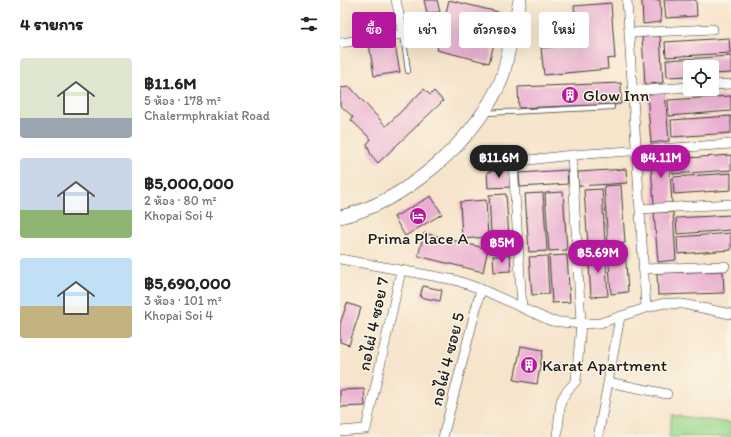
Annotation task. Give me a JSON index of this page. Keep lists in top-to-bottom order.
{
  "streets": {
    "street": ["กอไผ่ 4 ซอย 7", "กอไผ่ 4 ซอย 5"]
  },
  "places": {
    "building": ["Glow Inn", "Karat Apartment"],
    "hotel": ["Prima Place A"]
  },
  "page": {
    "heading": "4 รายการ",
    "chip": [
      "ซื้อ",
      "เช่า",
      "ตัวกรอง",
      "ใหม่"
    ],
    "list": [
      {
        "name": "฿11.6M",
        "note": "5 ห้อง · 178 m² · Chalermphrakiat Road"
      },
      {
        "name": "฿5,000,000",
        "note": "2 ห้อง · 80 m² · Khopai Soi 4"
      },
      {
        "name": "฿5,690,000",
        "note": "3 ห้อง · 101 m² · Khopai Soi 4"
      }
    ],
    "price": [
      "฿11.6M",
      "฿4.11M",
      "฿5M",
      "฿5.69M"
    ]
  }
}
